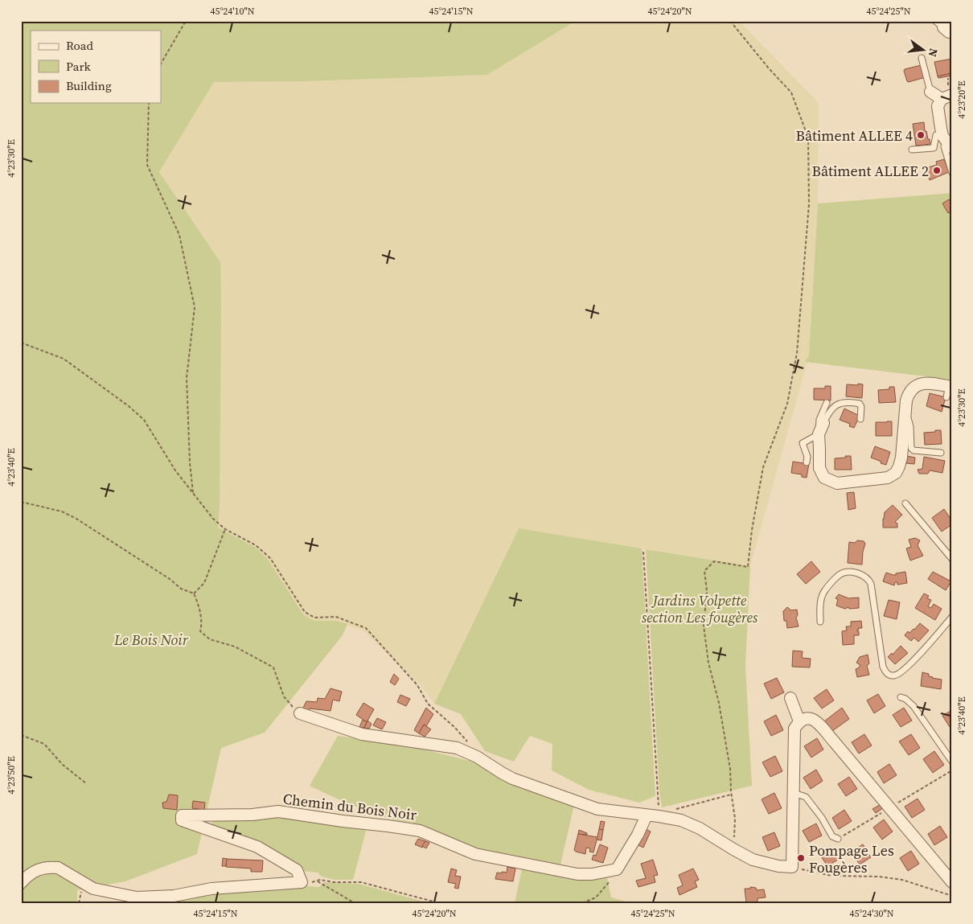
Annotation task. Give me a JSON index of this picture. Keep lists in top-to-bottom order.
{
  "streets": {
    "street": ["Chemin du Bois Noir"]
  },
  "parks": ["Jardins Volpette section Les fougères", "Le Bois Noir"],
  "places": ["Bâtiment ALLEE 4", "Bâtiment ALLEE 2", "Pompage Les Fougères"],
  "legend": ["Road", "Park", "Building"],
  "north": "right",
  "coordinates": [
    "45°24'10\"N",
    "45°24'15\"N",
    "45°24'20\"N",
    "45°24'25\"N",
    "4°23'20\"E",
    "4°23'30\"E",
    "4°23'40\"E",
    "4°23'50\"E",
    "45°24'30\"N"
  ]
}
